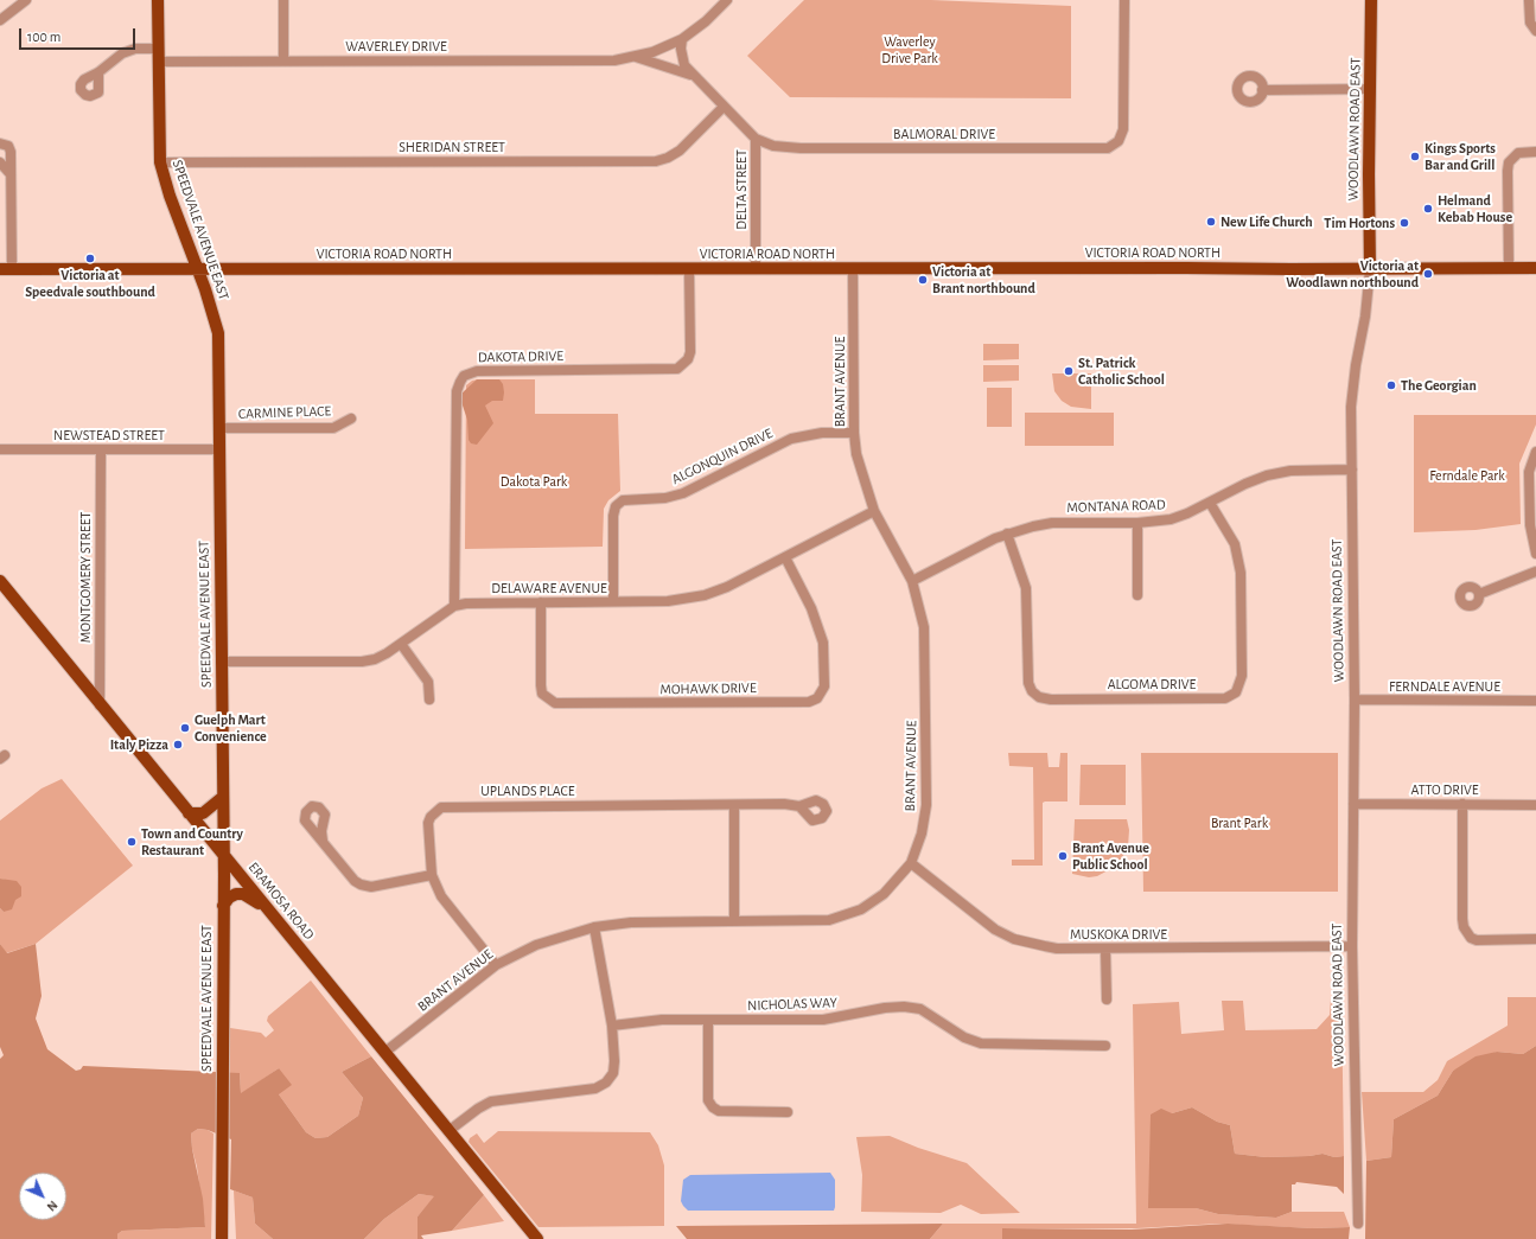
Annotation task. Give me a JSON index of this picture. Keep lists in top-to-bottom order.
{
  "streets": {
    "main road": [
      "WOODLAWN ROAD EAST",
      "SPEEDVALE AVENUE EAST",
      "VICTORIA ROAD NORTH",
      "ERAMOSA ROAD"
    ],
    "street": [
      "WAVERLEY DRIVE",
      "BALMORAL DRIVE",
      "SHERIDAN STREET",
      "DELTA STREET",
      "DAKOTA DRIVE",
      "BRANT AVENUE",
      "CARMINE PLACE",
      "NEWSTEAD STREET",
      "ALGONQUIN DRIVE",
      "MONTANA ROAD",
      "MONTGOMERY STREET",
      "DELAWARE AVENUE",
      "ALGOMA DRIVE",
      "FERNDALE AVENUE",
      "MOHAWK DRIVE",
      "ATTO DRIVE",
      "UPLANDS PLACE",
      "MUSKOKA DRIVE",
      "NICHOLAS WAY"
    ]
  },
  "crossings": [
    ["WAVERLEY DRIVE", "BALMORAL DRIVE"],
    ["WAVERLEY DRIVE", "SPEEDVALE AVENUE EAST"],
    ["WOODLAWN ROAD EAST", "VICTORIA ROAD NORTH"],
    ["WOODLAWN ROAD EAST", "MONTANA ROAD"],
    ["WOODLAWN ROAD EAST", "FERNDALE AVENUE"],
    ["WOODLAWN ROAD EAST", "ATTO DRIVE"],
    ["WOODLAWN ROAD EAST", "MUSKOKA DRIVE"],
    ["BALMORAL DRIVE", "SHERIDAN STREET"],
    ["BALMORAL DRIVE", "DELTA STREET"],
    ["SHERIDAN STREET", "SPEEDVALE AVENUE EAST"],
    ["DELTA STREET", "VICTORIA ROAD NORTH"],
    ["SPEEDVALE AVENUE EAST", "VICTORIA ROAD NORTH"],
    ["SPEEDVALE AVENUE EAST", "CARMINE PLACE"],
    ["SPEEDVALE AVENUE EAST", "NEWSTEAD STREET"],
    ["SPEEDVALE AVENUE EAST", "DELAWARE AVENUE"],
    ["SPEEDVALE AVENUE EAST", "ERAMOSA ROAD"],
    ["VICTORIA ROAD NORTH", "DAKOTA DRIVE"],
    ["VICTORIA ROAD NORTH", "BRANT AVENUE"],
    ["DAKOTA DRIVE", "DELAWARE AVENUE"],
    ["BRANT AVENUE", "ALGONQUIN DRIVE"],
    ["BRANT AVENUE", "MONTANA ROAD"],
    ["BRANT AVENUE", "DELAWARE AVENUE"],
    ["BRANT AVENUE", "UPLANDS PLACE"],
    ["BRANT AVENUE", "ERAMOSA ROAD"],
    ["BRANT AVENUE", "MUSKOKA DRIVE"],
    ["NEWSTEAD STREET", "MONTGOMERY STREET"],
    ["ALGONQUIN DRIVE", "DELAWARE AVENUE"],
    ["MONTANA ROAD", "ALGOMA DRIVE"],
    ["MONTGOMERY STREET", "ERAMOSA ROAD"],
    ["DELAWARE AVENUE", "MOHAWK DRIVE"]
  ],
  "parks": [
    "Waverley Drive Park",
    "Ferndale Park",
    "Dakota Park",
    "Brant Park"
  ],
  "places": [
    "Kings Sports Bar and Grill",
    "Helmand Kebab House",
    "New Life Church",
    "Tim Hortons",
    "Victoria at Speedvale southbound",
    "Victoria at Woodlawn northbound",
    "Victoria at Brant northbound",
    "St. Patrick Catholic School",
    "The Georgian",
    "Guelph Mart Convenience",
    "Italy Pizza",
    "Town and Country Restaurant",
    "Brant Avenue Public School"
  ],
  "scale_bar": "100 m",
  "north": "bottom right"
}
